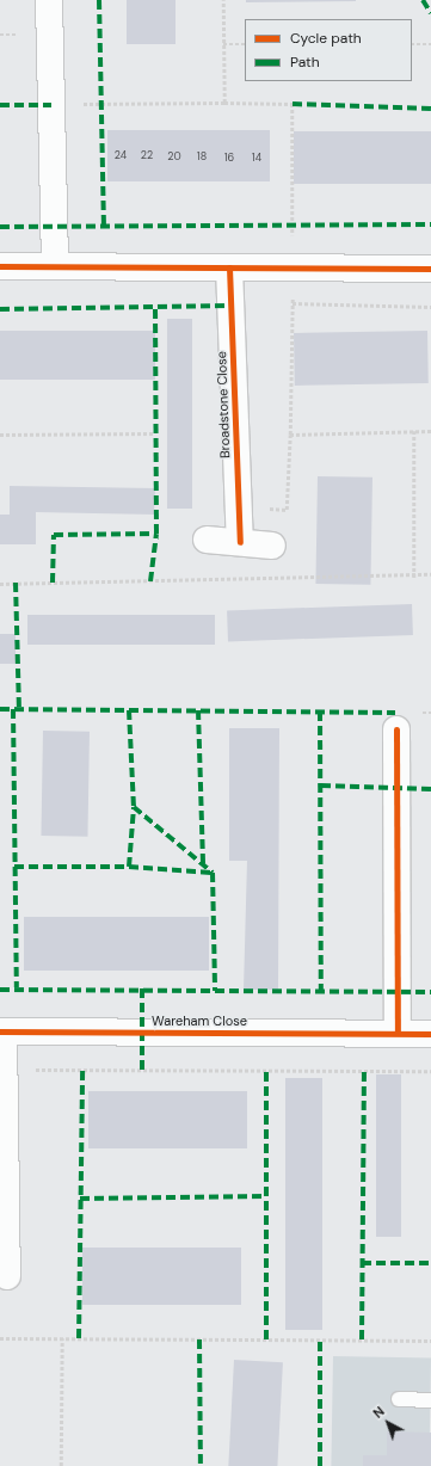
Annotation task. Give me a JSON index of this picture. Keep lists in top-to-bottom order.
{
  "streets": {
    "street": ["Broadstone Close", "Wareham Close"]
  },
  "house_numbers": [
    "24",
    "22",
    "20",
    "18",
    "16",
    "14"
  ],
  "legend": ["Cycle path", "Path"],
  "north": "top left"
}
